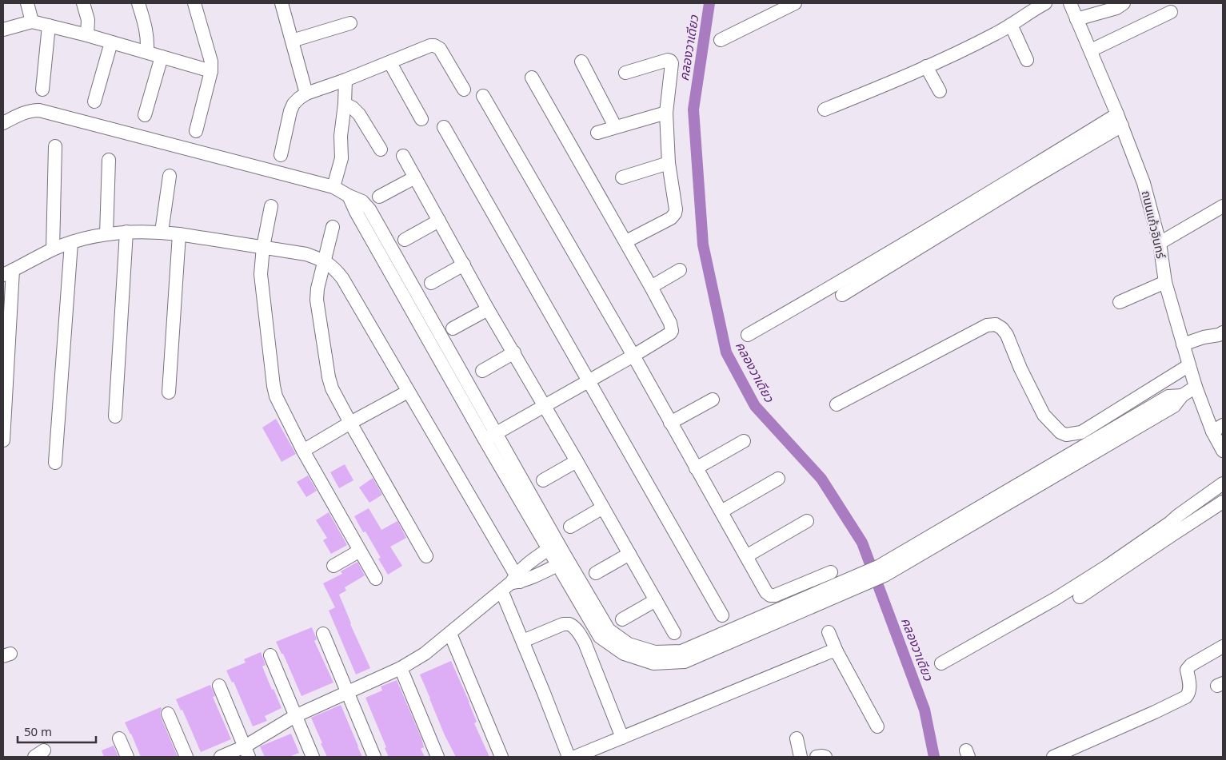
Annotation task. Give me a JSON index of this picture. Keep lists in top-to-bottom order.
{
  "streets": {
    "street": ["ถนนแก้วอินทร์"]
  },
  "water": ["คลองวาเดียว"],
  "scale_bar": "50 m"
}
